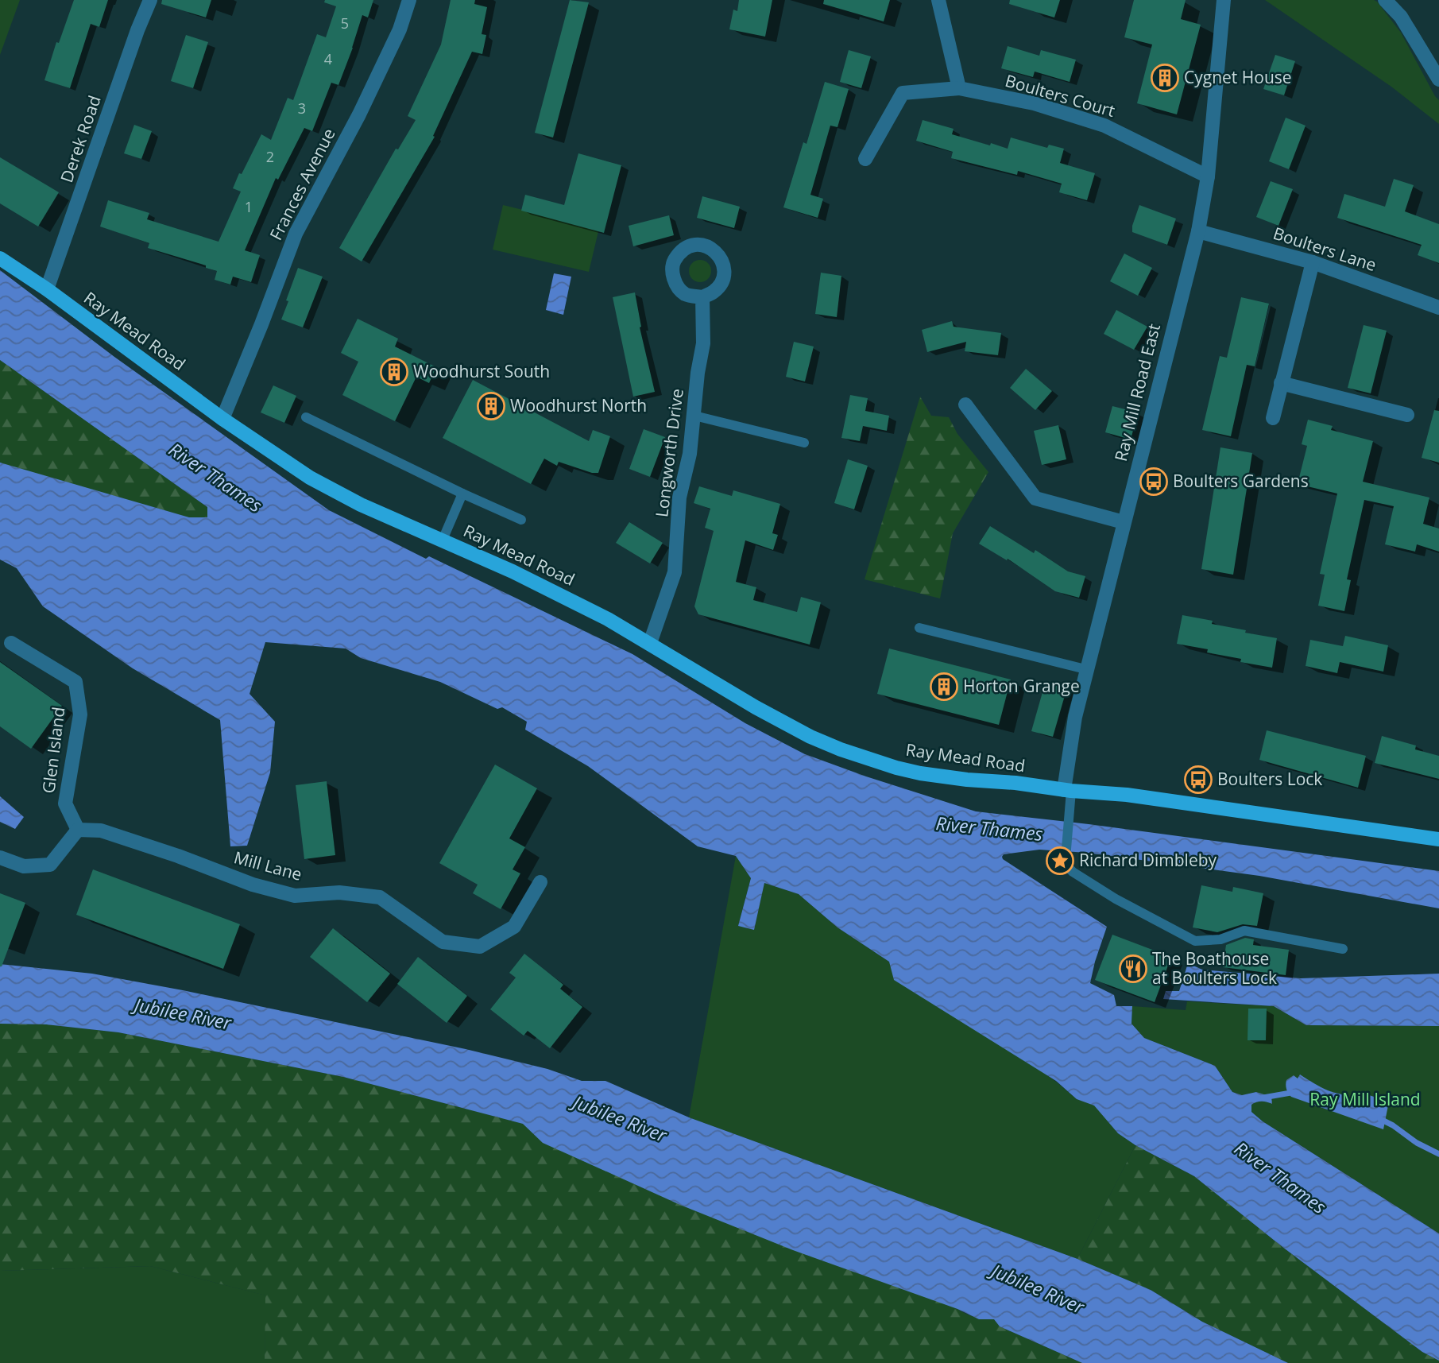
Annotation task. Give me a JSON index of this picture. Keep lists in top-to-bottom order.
{
  "streets": {
    "main road": ["Ray Mead Road"],
    "street": [
      "Boulters Court",
      "Derek Road",
      "Frances Avenue",
      "Boulters Lane",
      "Ray Mill Road East",
      "Longworth Drive",
      "Glen Island",
      "Mill Lane"
    ]
  },
  "crossings": [
    ["Boulters Court", "Ray Mill Road East"],
    ["Derek Road", "Ray Mead Road"],
    ["Frances Avenue", "Ray Mead Road"],
    ["Boulters Lane", "Ray Mill Road East"],
    ["Ray Mead Road", "Ray Mill Road East"],
    ["Ray Mead Road", "Longworth Drive"],
    ["Glen Island", "Mill Lane"]
  ],
  "water": ["River Thames", "Jubilee River"],
  "parks": ["Ray Mill Island"],
  "places": {
    "building": [
      "Cygnet House",
      "Woodhurst South",
      "Woodhurst North",
      "Horton Grange"
    ],
    "bus stop": ["Boulters Gardens", "Boulters Lock"],
    "place": ["Richard Dimbleby"],
    "restaurant": ["The Boathouse at Boulters Lock"]
  },
  "house_numbers": [
    "5",
    "4",
    "3",
    "2",
    "1"
  ]
}
